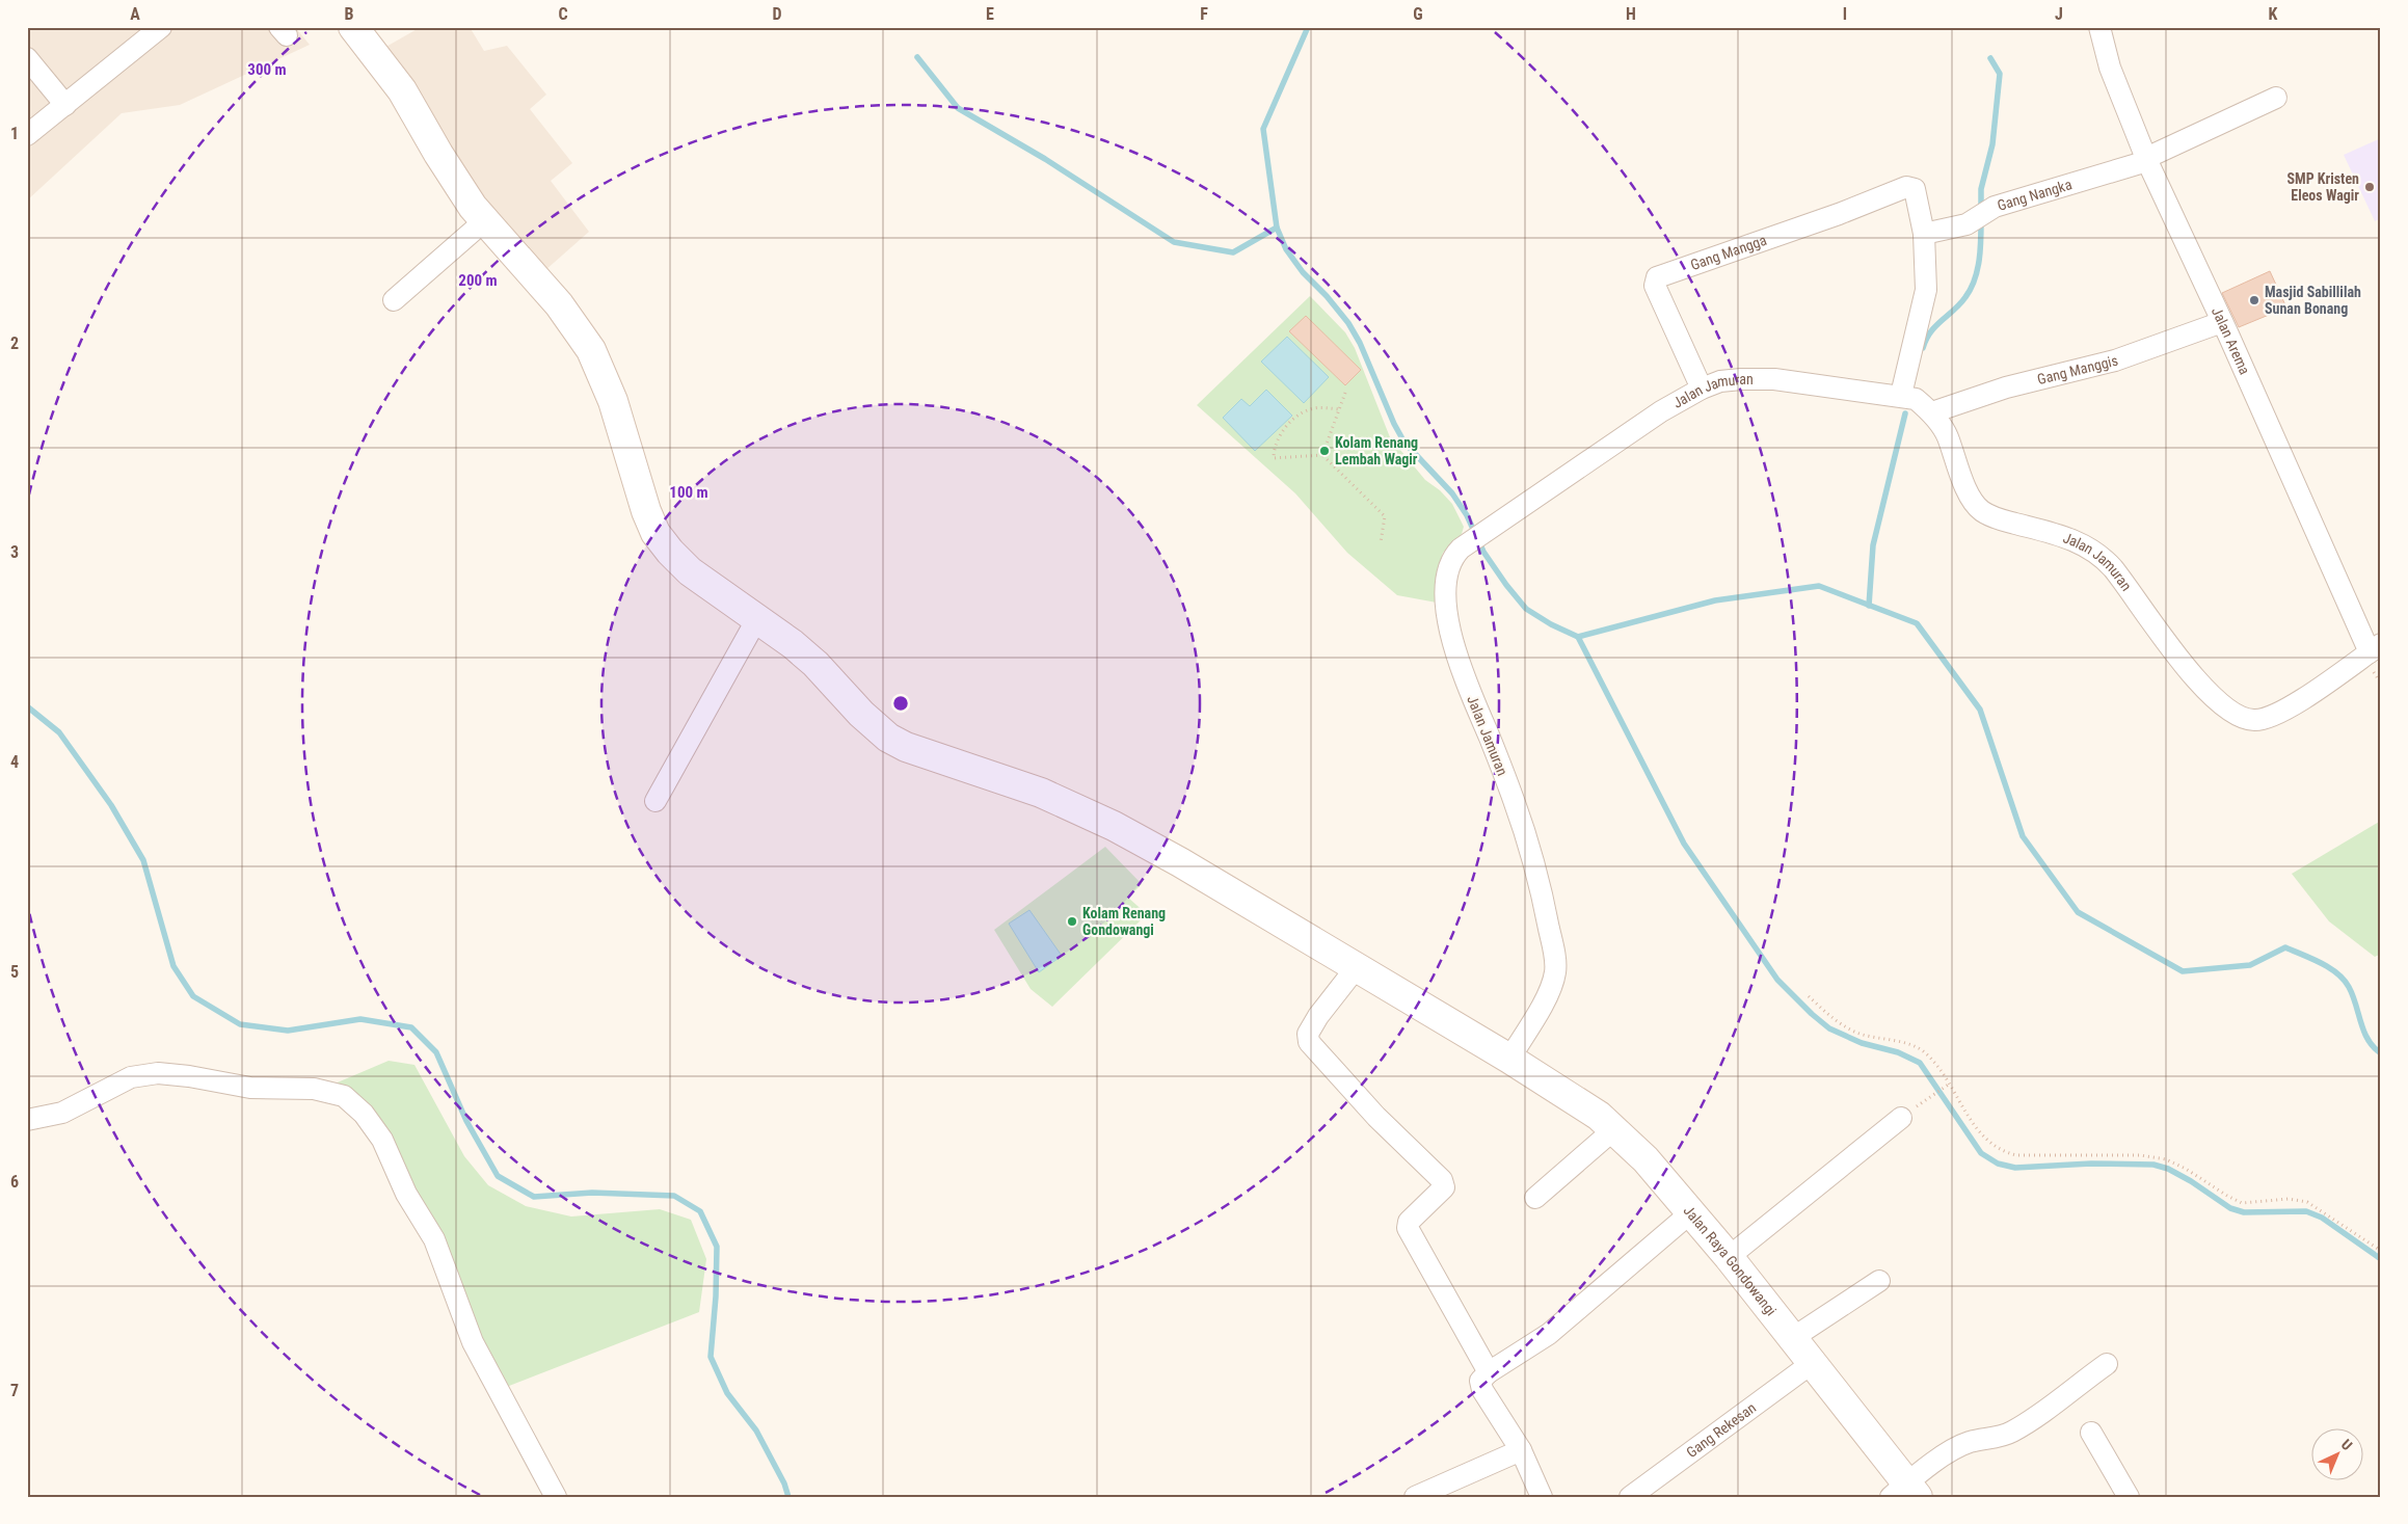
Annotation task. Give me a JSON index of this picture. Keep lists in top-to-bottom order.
{
  "streets": {
    "street": [
      "Gang Nangka",
      "Gang Mangga",
      "Jalan Arema",
      "Gang Manggis",
      "Jalan Jamuran",
      "Jalan Raya Gondowangi",
      "Gang Rekesan"
    ]
  },
  "crossings": [
    ["Gang Nangka", "Gang Mangga"],
    ["Gang Nangka", "Jalan Arema"],
    ["Gang Mangga", "Jalan Jamuran"],
    ["Jalan Arema", "Gang Manggis"],
    ["Jalan Arema", "Jalan Jamuran"],
    ["Gang Manggis", "Jalan Jamuran"],
    ["Jalan Jamuran", "Jalan Raya Gondowangi"],
    ["Jalan Raya Gondowangi", "Gang Rekesan"]
  ],
  "places": [
    "SMP Kristen Eleos Wagir",
    "Masjid Sabillilah Sunan Bonang",
    "Kolam Renang Lembah Wagir",
    "Kolam Renang Gondowangi"
  ],
  "north": "top right",
  "grid": {
    "columns": [
      "A",
      "B",
      "C",
      "D",
      "E",
      "F",
      "G",
      "H",
      "I",
      "J",
      "K"
    ],
    "rows": [
      "1",
      "2",
      "3",
      "4",
      "5",
      "6",
      "7"
    ]
  },
  "rings": ["300 m", "200 m", "100 m"]
}
